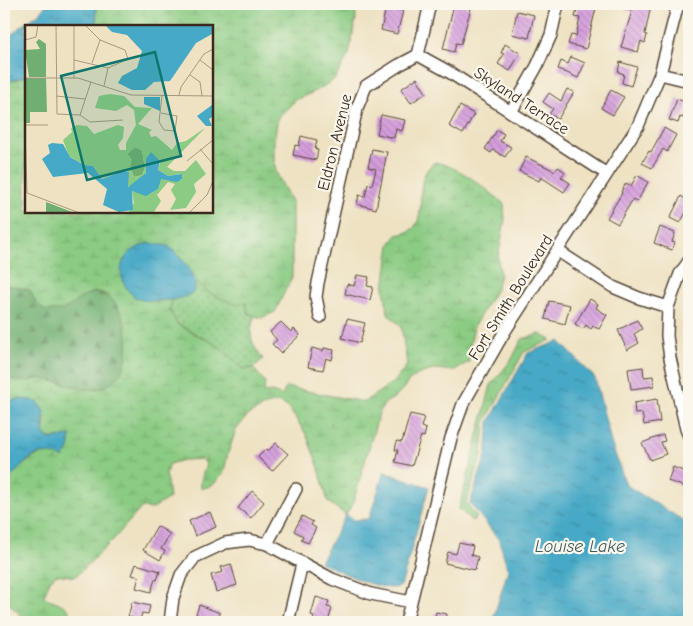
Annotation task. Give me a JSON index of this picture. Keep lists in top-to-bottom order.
{
  "streets": {
    "street": ["Skyland Terrace", "Eldron Avenue", "Fort Smith Boulevard"]
  },
  "crossings": [
    ["Skyland Terrace", "Eldron Avenue"],
    ["Skyland Terrace", "Fort Smith Boulevard"]
  ],
  "water": ["Louise Lake"]
}
